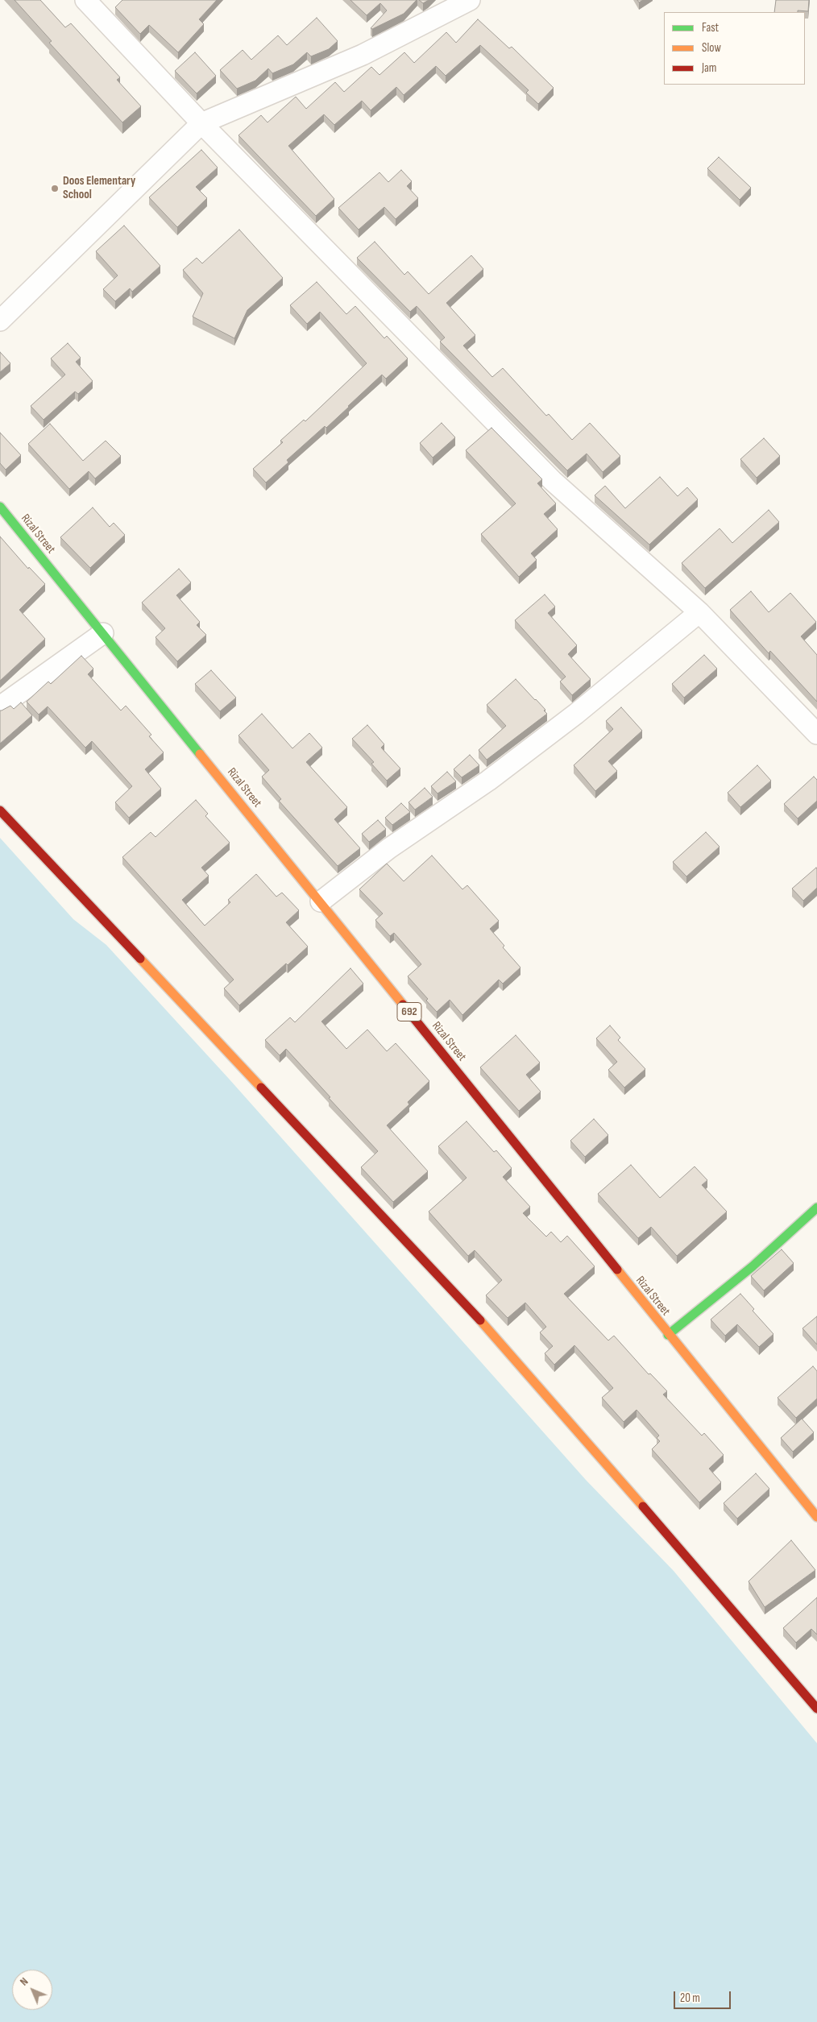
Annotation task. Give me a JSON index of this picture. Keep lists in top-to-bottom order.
{
  "streets": {
    "street": ["Rizal Street", "692"]
  },
  "places": ["Doos Elementary School"],
  "legend": ["Fast", "Slow", "Jam"],
  "scale_bar": "20 m",
  "north": "top left"
}
